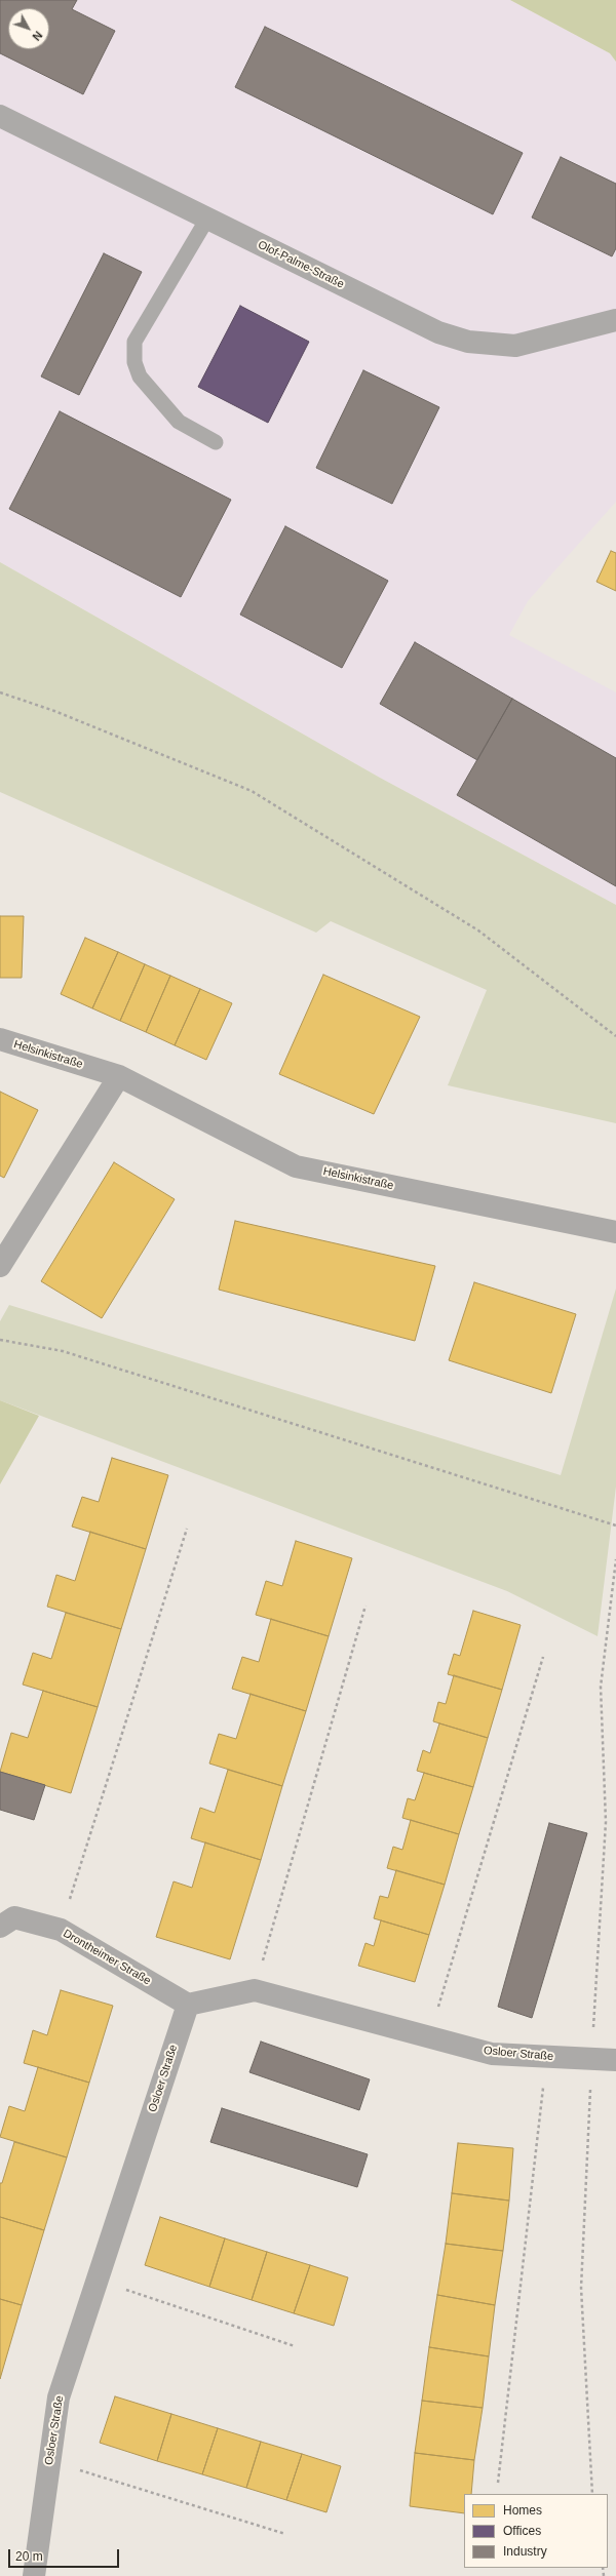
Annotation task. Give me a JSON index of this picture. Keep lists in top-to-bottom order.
{
  "streets": {
    "street": [
      "Olof-Palme-Straße",
      "Helsinkistraße",
      "Drontheimer Straße",
      "Osloer Straße"
    ]
  },
  "crossings": [
    ["Drontheimer Straße", "Osloer Straße"]
  ],
  "legend": ["Homes", "Offices", "Industry"],
  "scale_bar": "20 m",
  "north": "bottom right"
}
